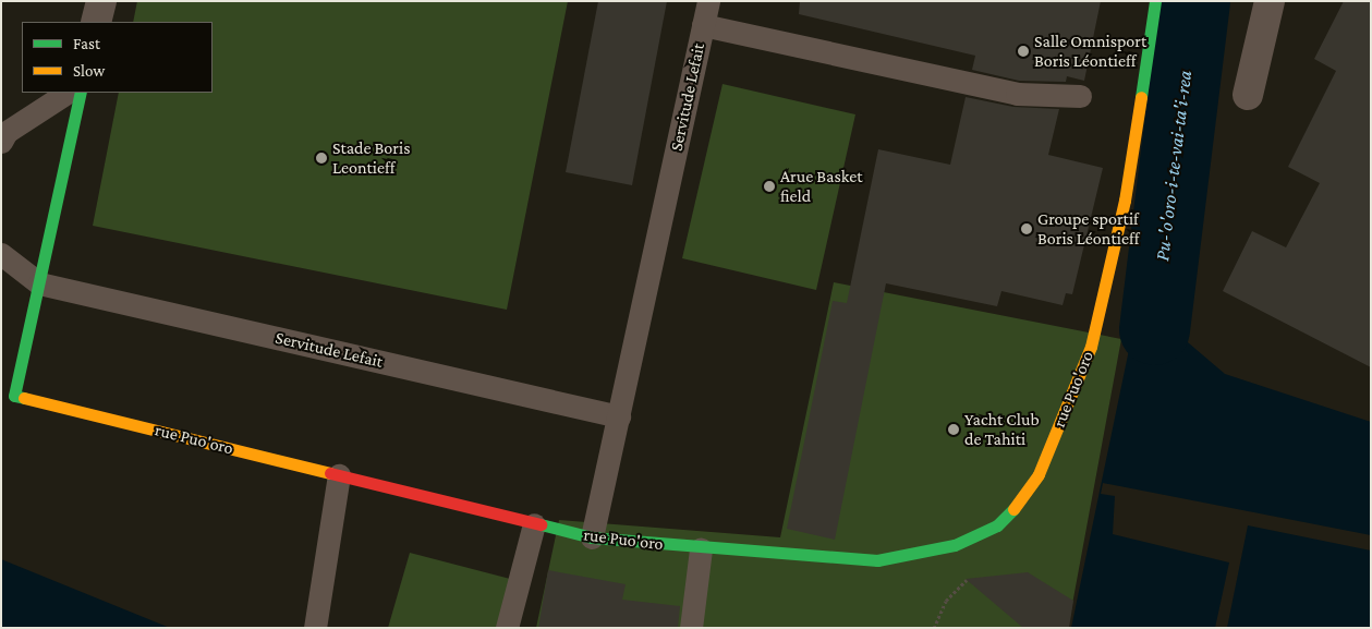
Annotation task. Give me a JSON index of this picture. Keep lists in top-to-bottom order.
{
  "streets": {
    "street": ["rue Puo'oro"],
    "lane": ["Servitude Lefait"]
  },
  "crossings": [
    ["Servitude Lefait", "rue Puo'oro"]
  ],
  "water": ["Pu-'o'oro-i-te-vai-ta'i-rea"],
  "places": [
    "Salle Omnisport Boris Léontieff",
    "Stade Boris Leontieff",
    "Arue Basket field",
    "Groupe sportif Boris Léontieff",
    "Yacht Club de Tahiti"
  ],
  "legend": ["Fast", "Slow"]
}
